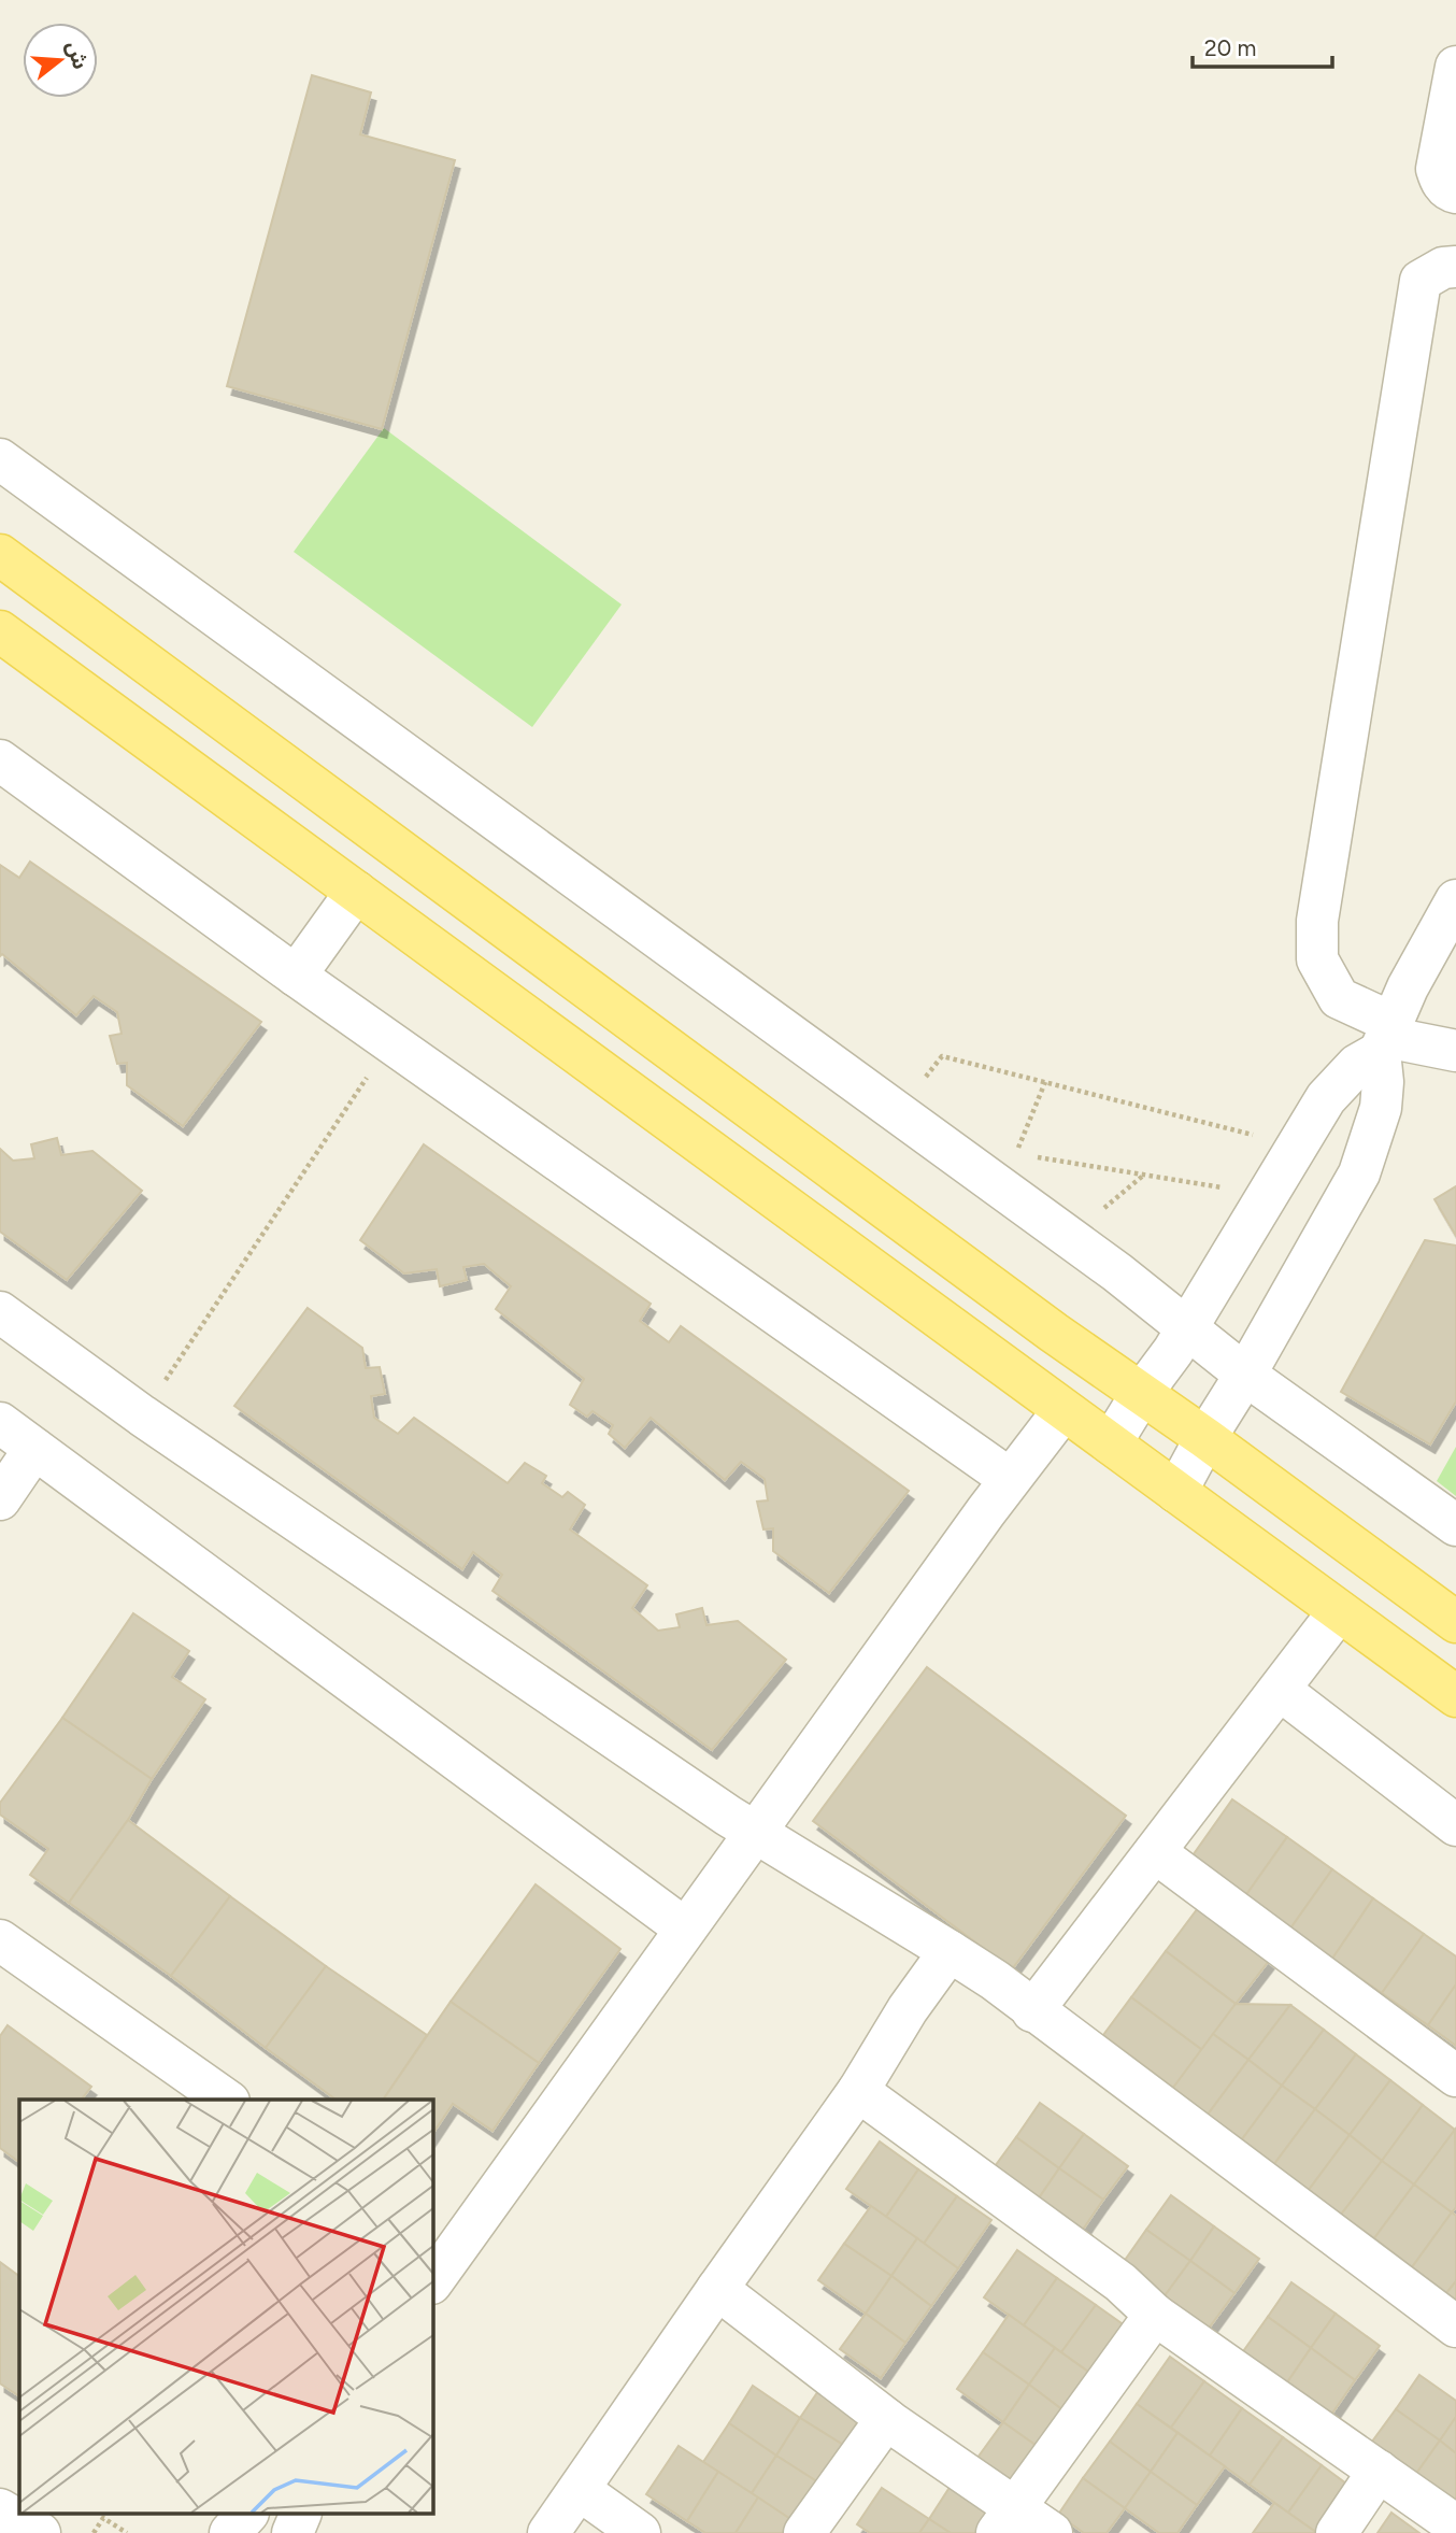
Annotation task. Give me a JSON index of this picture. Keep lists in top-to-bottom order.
{
  "scale_bar": "20 m",
  "north": "right"
}
